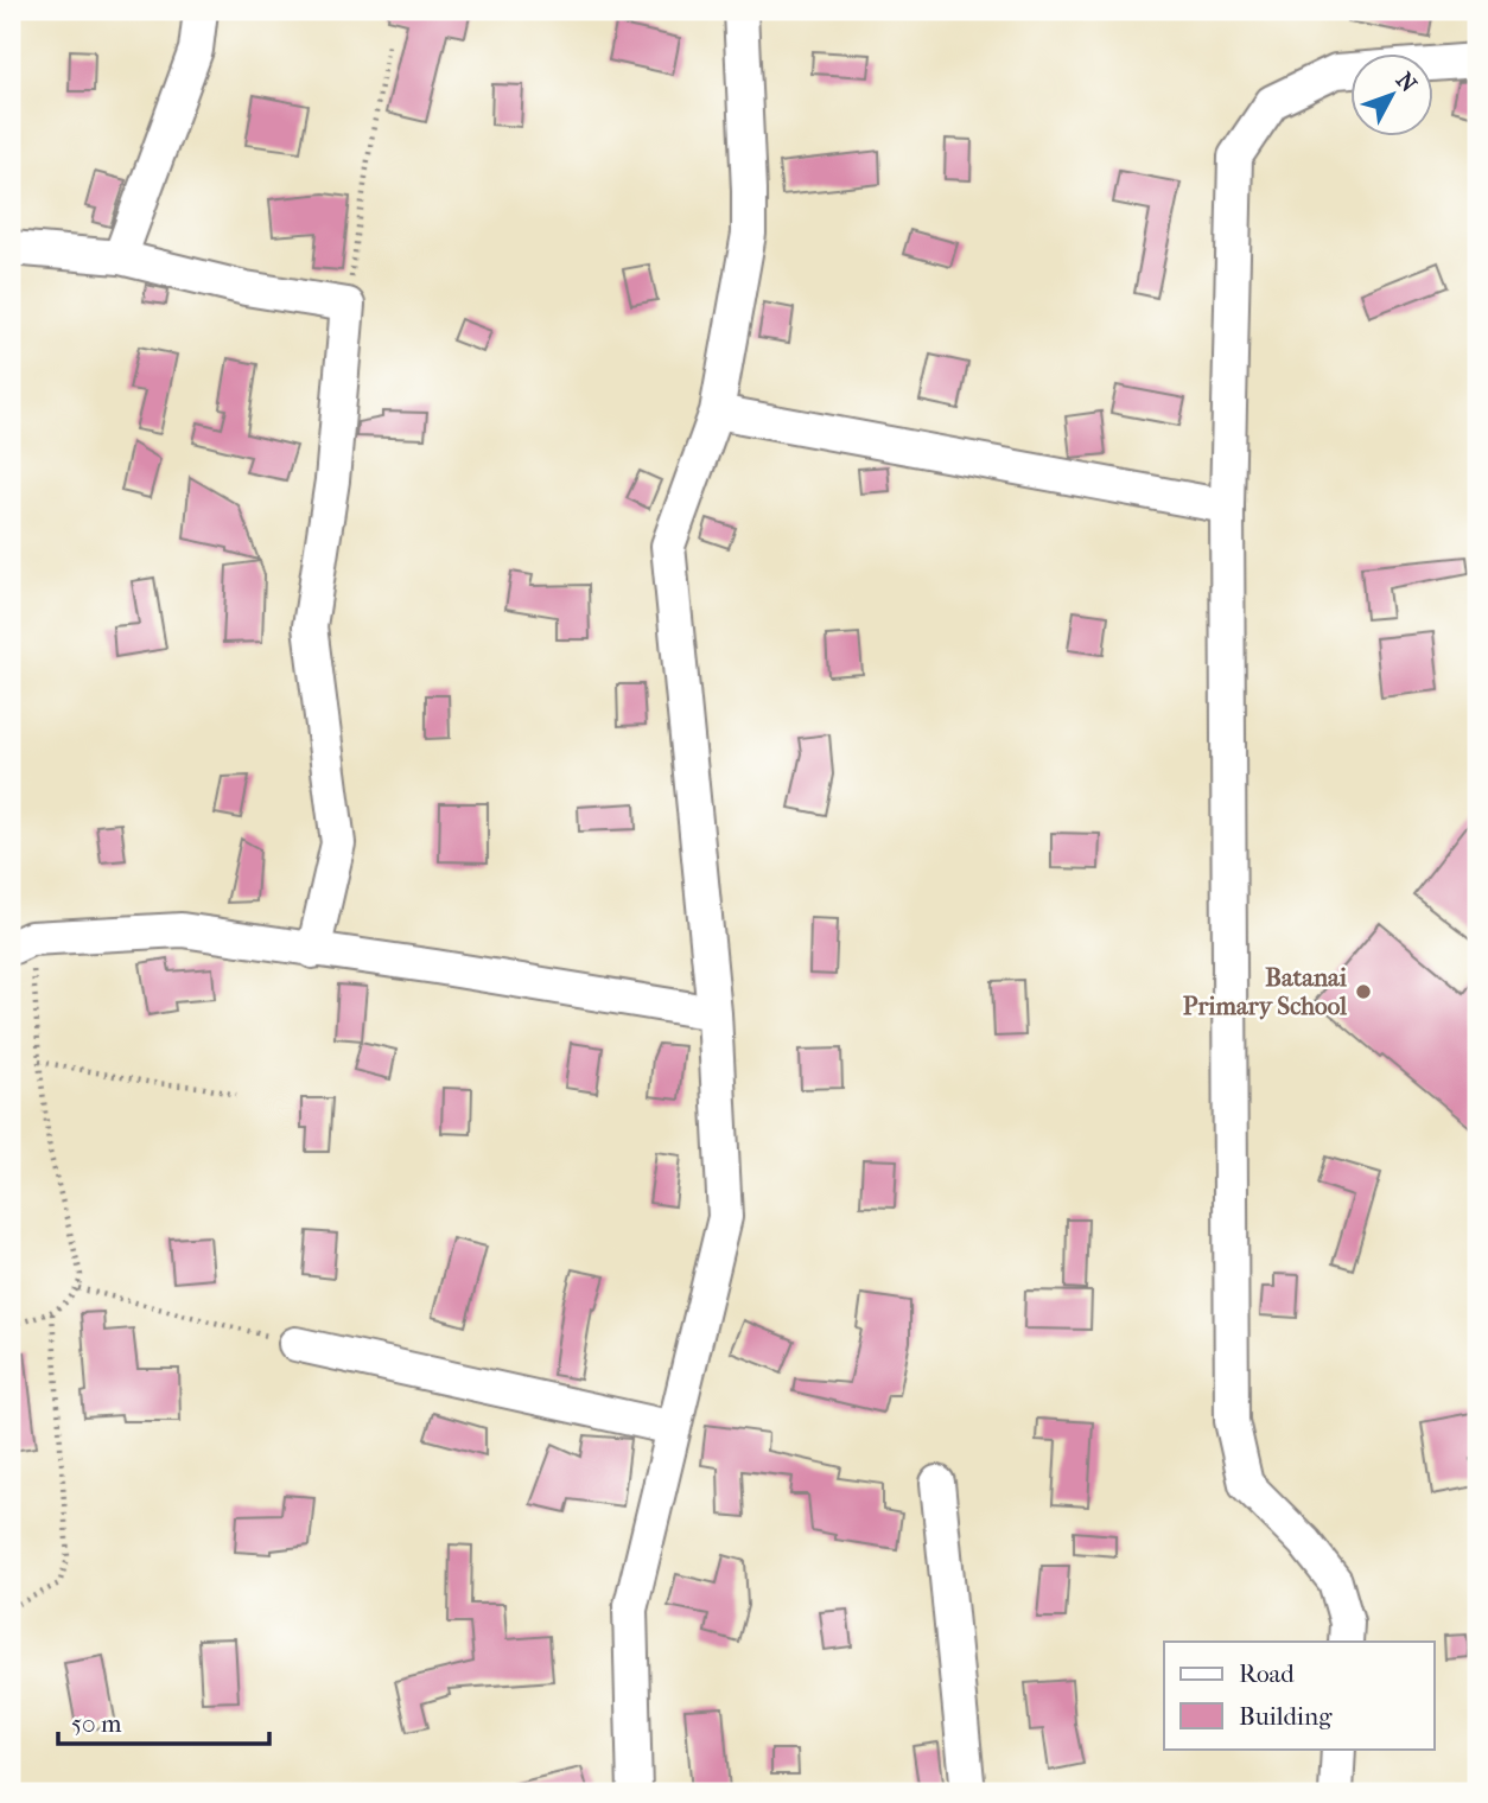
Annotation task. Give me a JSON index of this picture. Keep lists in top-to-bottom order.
{
  "places": ["Batanai Primary School"],
  "legend": ["Road", "Building"],
  "scale_bar": "50 m",
  "north": "top right"
}
